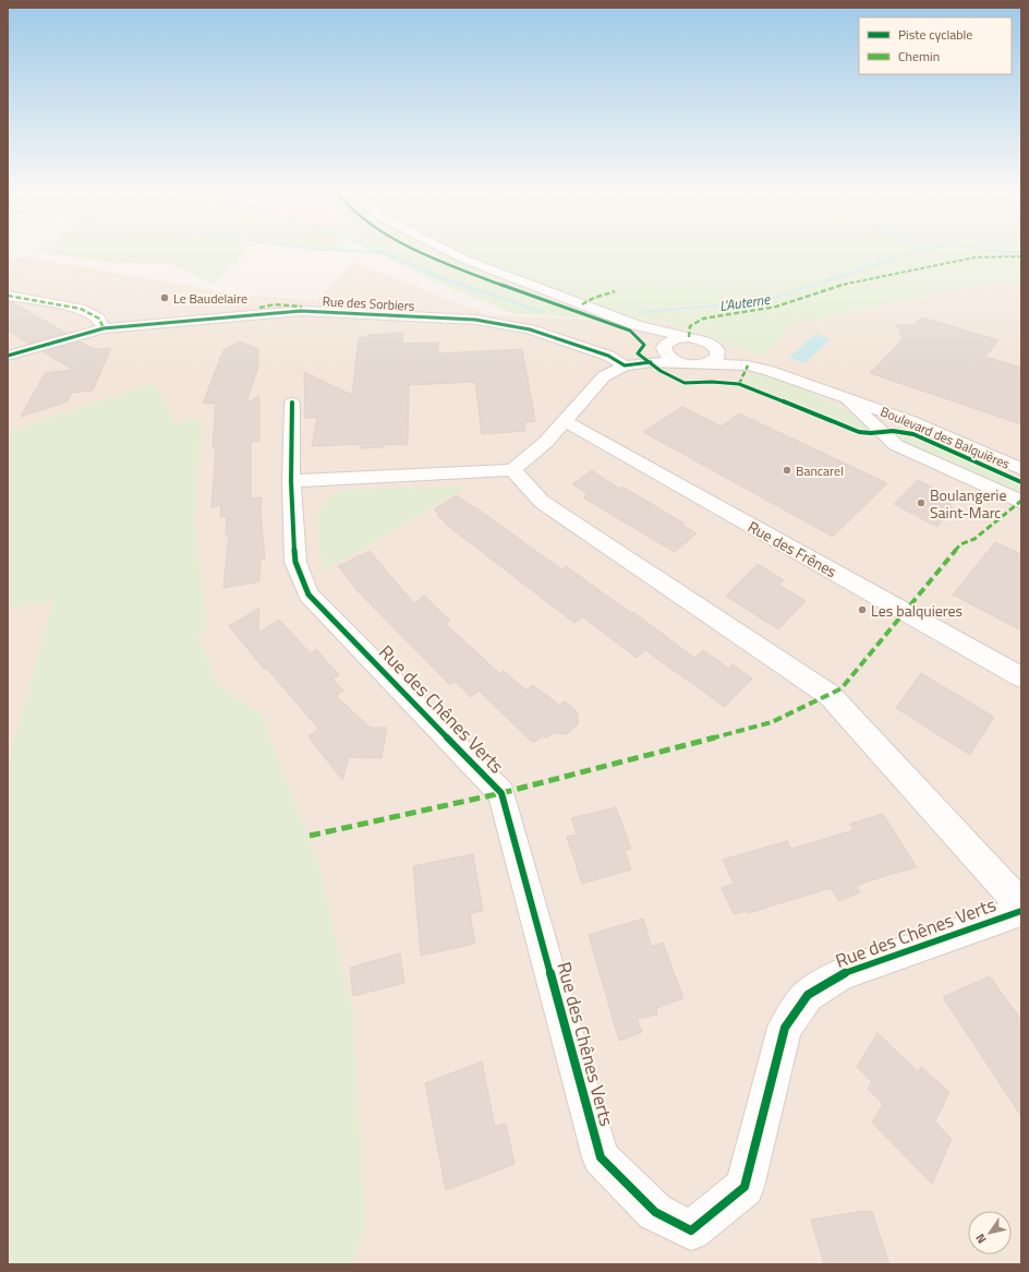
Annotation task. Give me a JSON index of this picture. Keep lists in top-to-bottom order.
{
  "streets": {
    "street": [
      "Rue des Sorbiers",
      "Boulevard des Balquières",
      "Rue des Frênes",
      "Rue des Chênes Verts"
    ]
  },
  "water": ["L'Auterne"],
  "places": [
    "Le Baudelaire",
    "Bancarel",
    "Boulangerie Saint-Marc",
    "Les balquieres"
  ],
  "legend": ["Piste cyclable", "Chemin"],
  "north": "bottom left"
}
